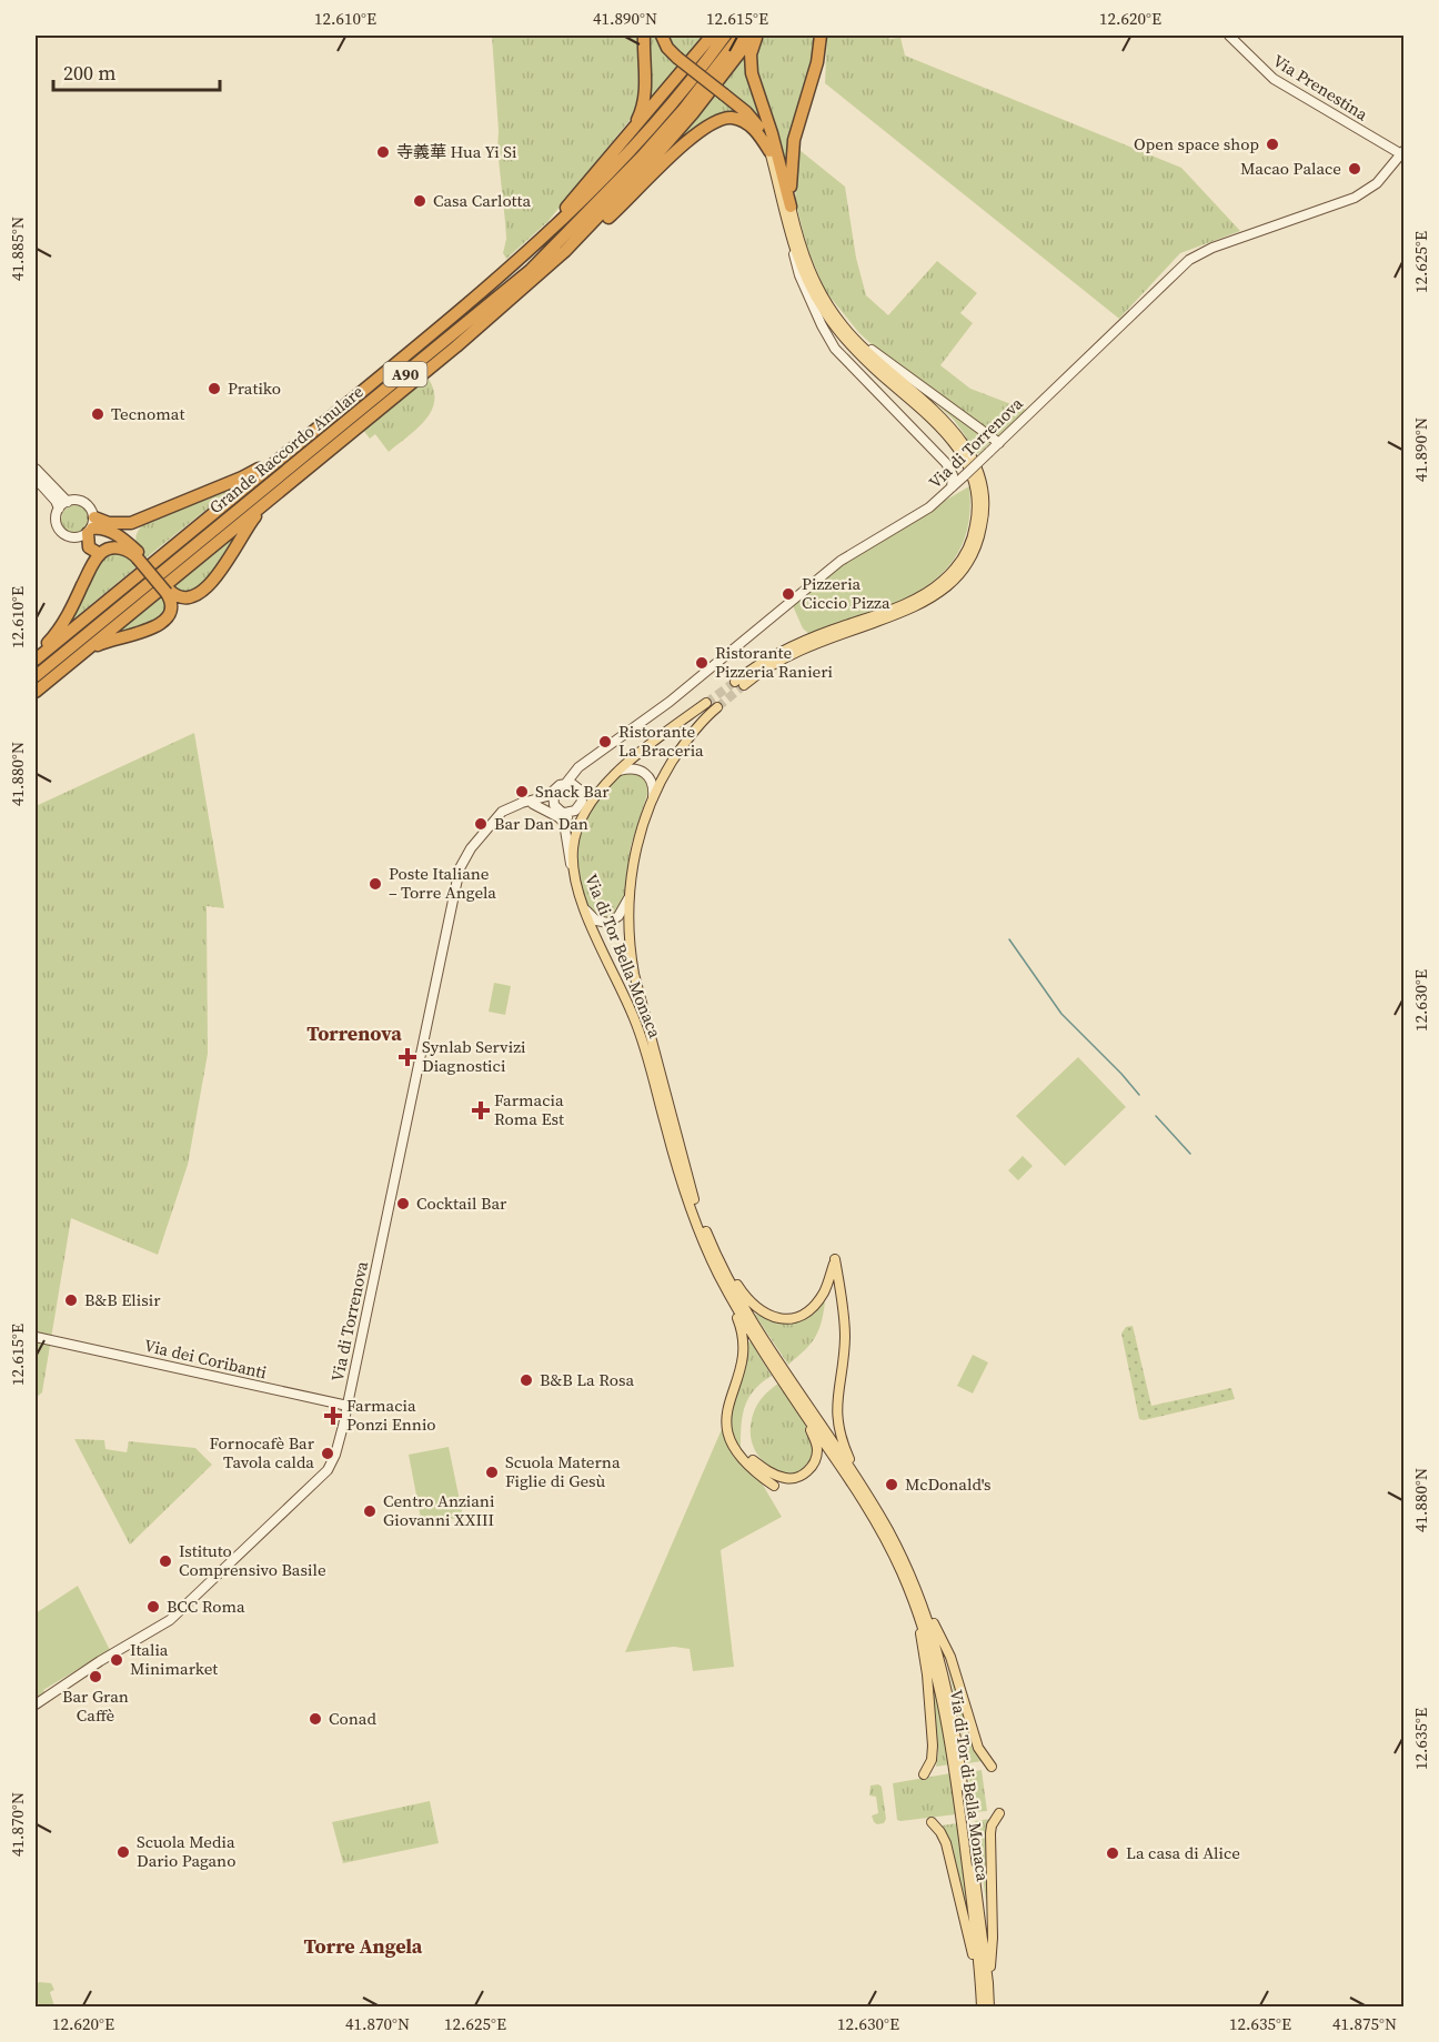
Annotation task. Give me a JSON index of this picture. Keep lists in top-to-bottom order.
{
  "streets": {
    "highway": ["A90", "Grande Raccordo Anulare"],
    "main road": ["Via di Tor Bella Monaca"],
    "street": ["Via Prenestina", "Via di Torrenova", "Via dei Coribanti"]
  },
  "crossings": [
    ["Via Prenestina", "Via di Torrenova"],
    ["Via di Torrenova", "Via dei Coribanti"]
  ],
  "districts": ["Torrenova", "Torre Angela"],
  "places": {
    "other": [
      "Open space shop",
      "寺義華 Hua Yi Si",
      "Macao Palace",
      "Casa Carlotta",
      "Pratiko",
      "Tecnomat",
      "Pizzeria Ciccio Pizza",
      "Ristorante Pizzeria Ranieri",
      "Ristorante La Braceria",
      "Snack Bar",
      "Bar Dan Dan",
      "Poste Italiane – Torre Angela",
      "Cocktail Bar",
      "B&B Elisir",
      "B&B La Rosa",
      "Fornocafè Bar Tavola calda",
      "Scuola Materna Figlie di Gesù",
      "McDonald's",
      "Centro Anziani Giovanni XXIII",
      "Istituto Comprensivo Basile",
      "BCC Roma",
      "Italia Minimarket",
      "Bar Gran Caffè",
      "Conad",
      "Scuola Media Dario Pagano",
      "La casa di Alice"
    ],
    "health": ["Synlab Servizi Diagnostici", "Farmacia Roma Est", "Farmacia Ponzi Ennio"]
  },
  "scale_bar": "200 m",
  "coordinates": [
    "12.610°E",
    "41.890°N",
    "12.615°E",
    "12.620°E",
    "41.885°N",
    "12.625°E",
    "41.880°N",
    "12.630°E",
    "12.635°E",
    "41.870°N",
    "41.875°N"
  ]
}
